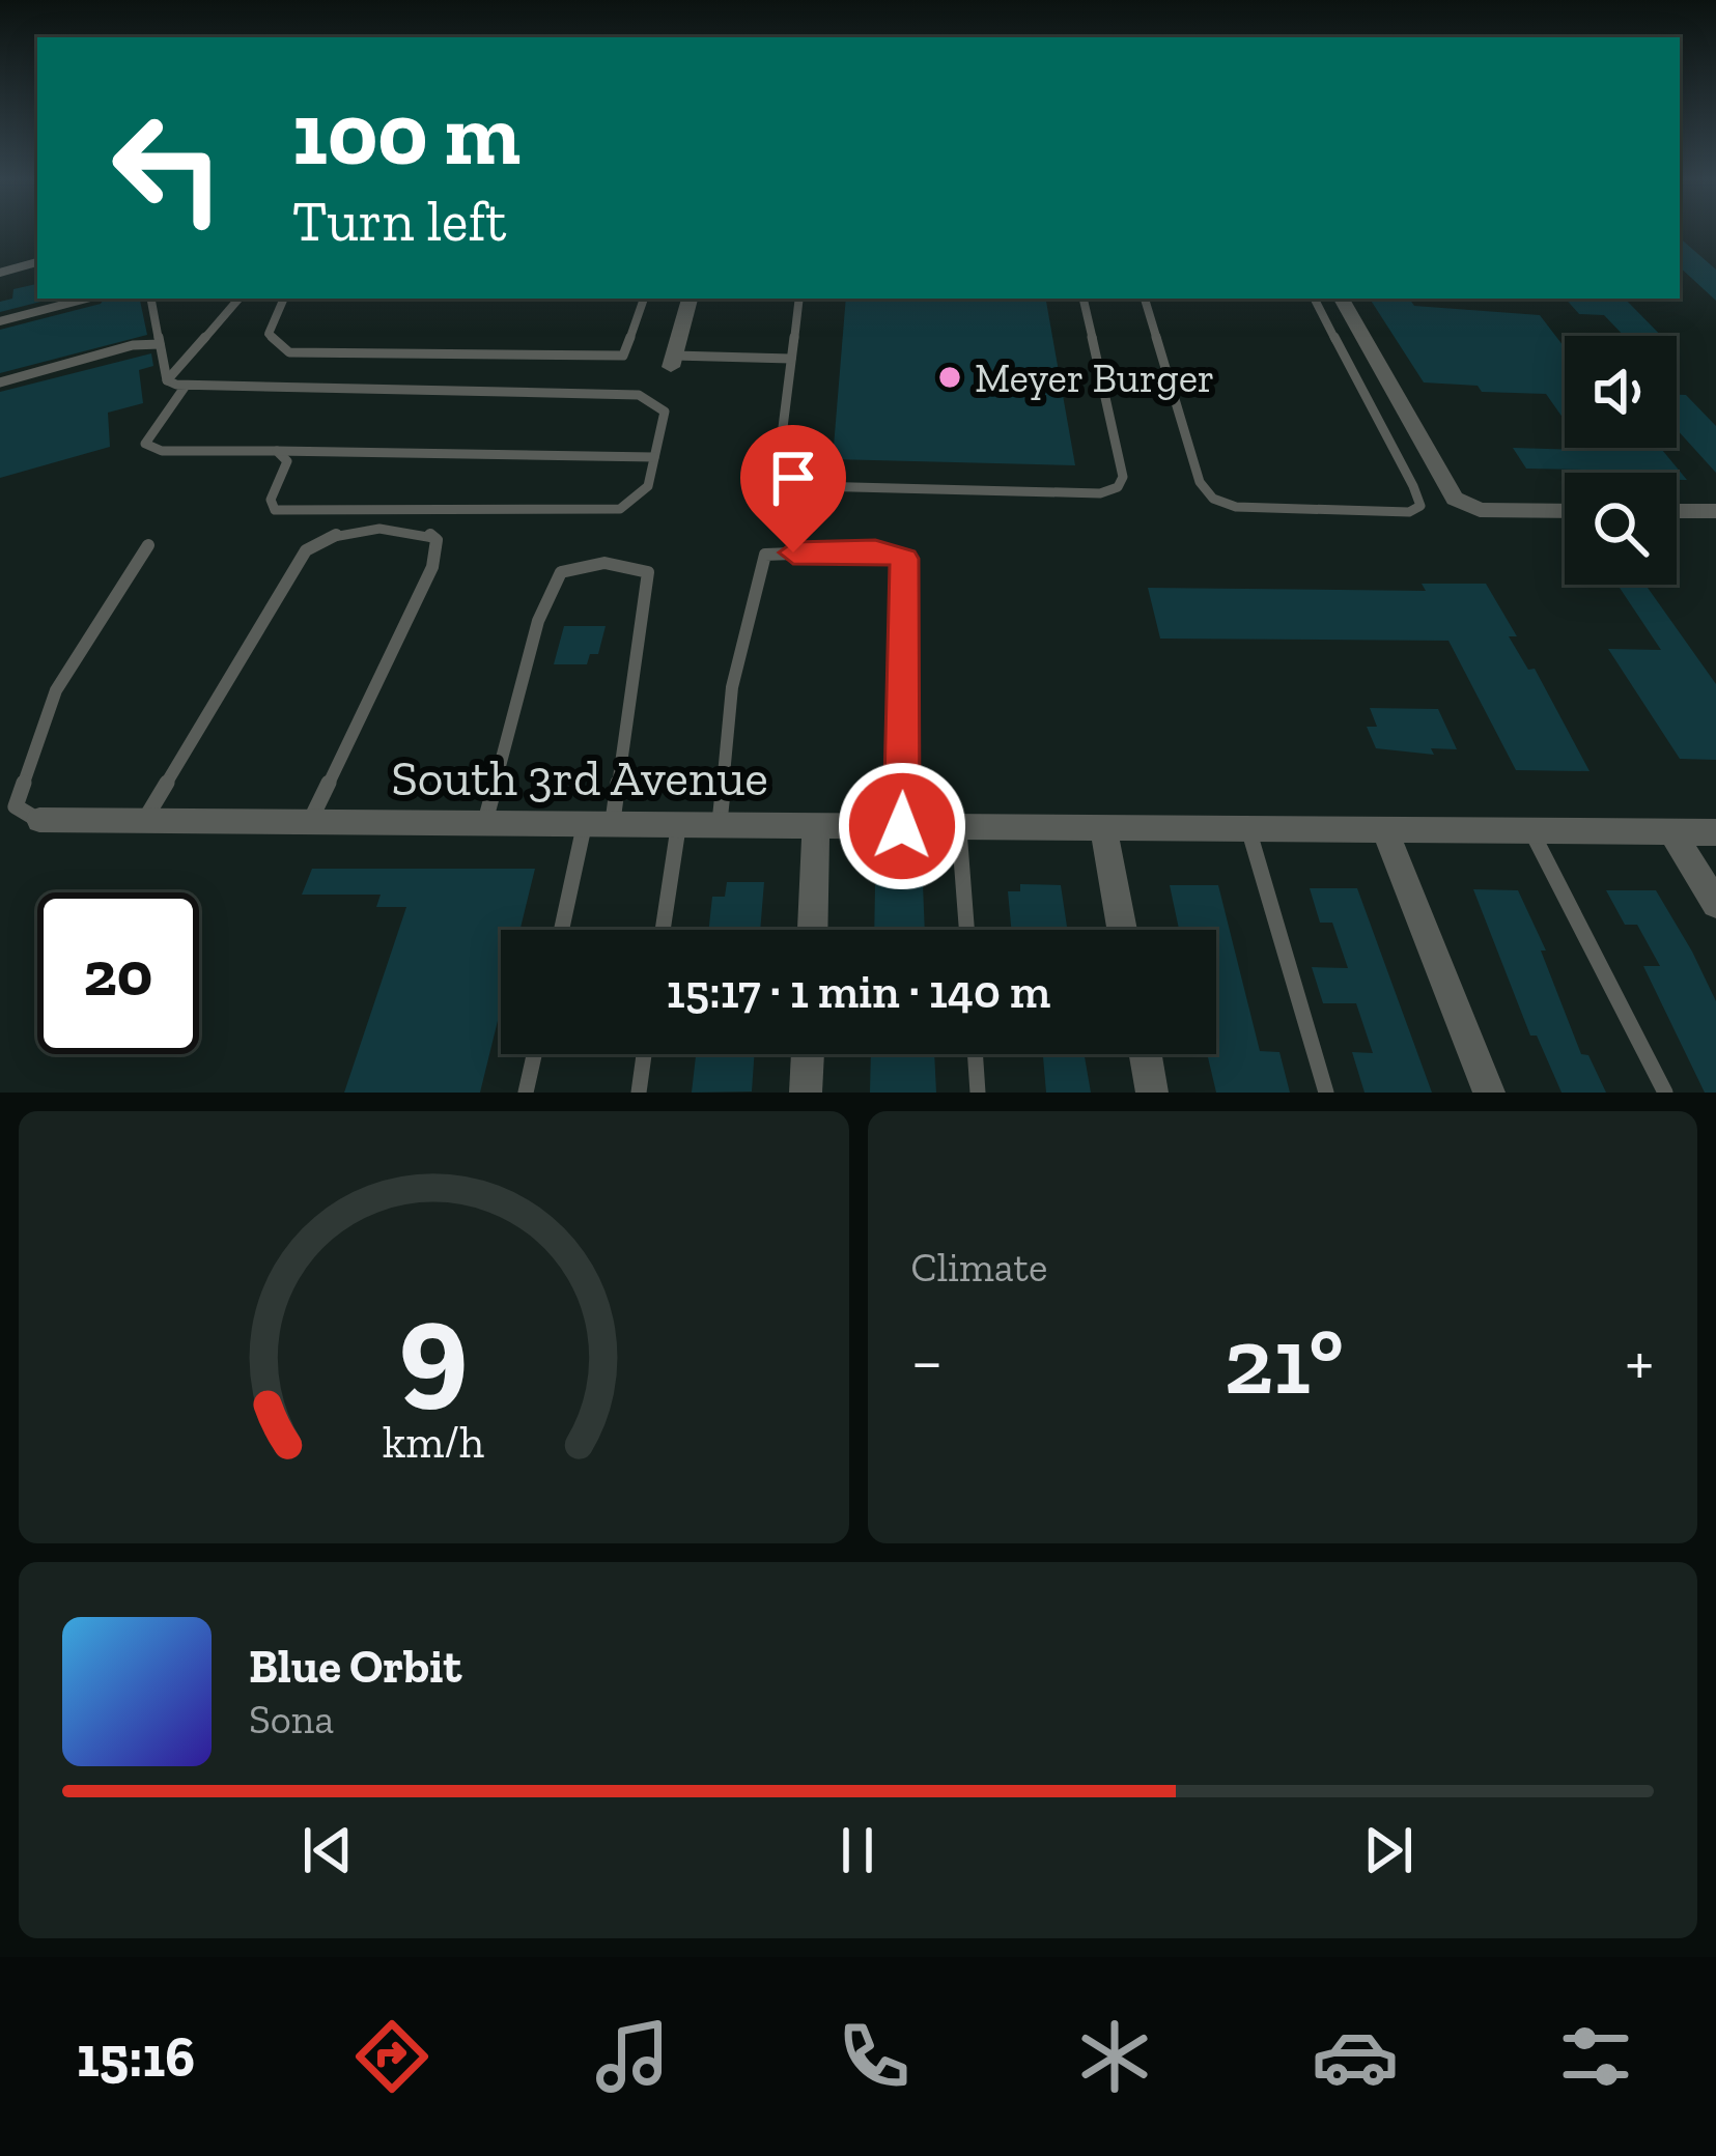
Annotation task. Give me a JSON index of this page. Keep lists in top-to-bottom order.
{
  "streets": {
    "street": ["South 3rd Avenue"]
  },
  "places": ["Meyer Burger"],
  "page": {
    "turn": ["100 m", "Turn left"],
    "limit": "20",
    "trip": "15:17 · 1 min · 140 m",
    "tile": "Climate",
    "heat": ["−", "21°", "+"],
    "song": ["Blue Orbit", "Sona"],
    "tabs": "15:16",
    "gauge": ["9", "km/h"]
  }
}
